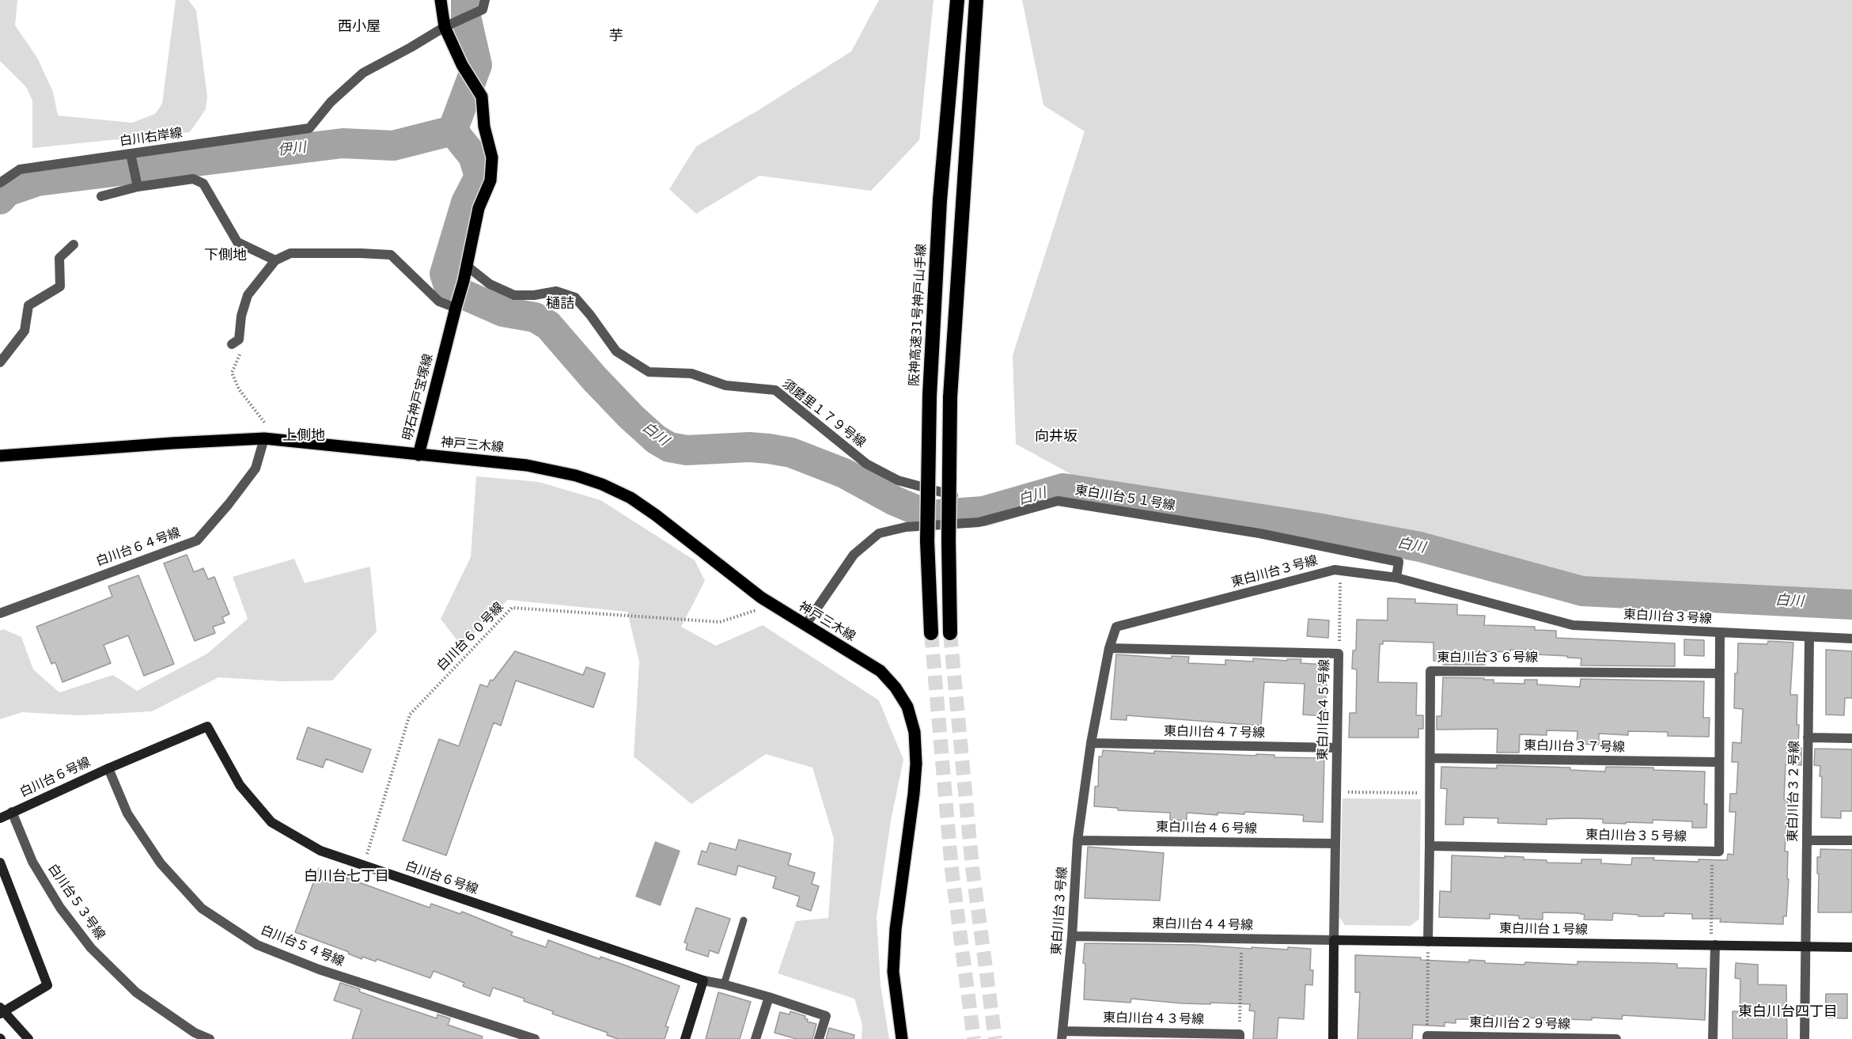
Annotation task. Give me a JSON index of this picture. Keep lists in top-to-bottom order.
{
  "streets": {
    "highway": ["阪神高速31号神戸山手線"],
    "main road": ["明石神戸宝塚線", "神戸三木線"],
    "street": [
      "白川右岸線",
      "須磨里１７９号線",
      "東白川台５１号線",
      "白川台６４号線",
      "東白川台３号線",
      "東白川台３６号線",
      "東白川台４５号線",
      "東白川台４７号線",
      "東白川台３７号線",
      "白川台６号線",
      "東白川台３２号線",
      "東白川台４６号線",
      "東白川台３５号線",
      "白川台５３号線",
      "東白川台４４号線",
      "東白川台１号線",
      "白川台５４号線",
      "東白川台４３号線",
      "東白川台２９号線"
    ],
    "path": ["白川台６０号線"]
  },
  "crossings": [
    ["白川右岸線", "明石神戸宝塚線"],
    ["明石神戸宝塚線", "須磨里１７９号線"],
    ["明石神戸宝塚線", "神戸三木線"],
    ["明石神戸宝塚線", "白川台６４号線"],
    ["須磨里１７９号線", "東白川台５１号線"],
    ["神戸三木線", "白川台６０号線"],
    ["東白川台５１号線", "東白川台３号線"],
    ["東白川台３号線", "東白川台４５号線"],
    ["東白川台３号線", "東白川台４７号線"],
    ["東白川台３号線", "東白川台３２号線"],
    ["東白川台３号線", "東白川台４６号線"],
    ["東白川台３号線", "東白川台４４号線"],
    ["東白川台３号線", "東白川台４３号線"],
    ["白川台６０号線", "白川台６号線"],
    ["東白川台３６号線", "東白川台３７号線"],
    ["東白川台３６号線", "東白川台３５号線"],
    ["東白川台４５号線", "東白川台４７号線"],
    ["東白川台４５号線", "東白川台４６号線"],
    ["東白川台４５号線", "東白川台４４号線"],
    ["東白川台４５号線", "東白川台１号線"],
    ["白川台６号線", "白川台５３号線"],
    ["白川台６号線", "白川台５４号線"],
    ["東白川台３２号線", "東白川台１号線"],
    ["東白川台４４号線", "東白川台１号線"]
  ],
  "districts": [
    "西小屋",
    "芋",
    "下側地",
    "樋詰",
    "上側地",
    "向井坂",
    "白川台七丁目",
    "東白川台四丁目"
  ],
  "water": ["伊川", "白川"]
}
